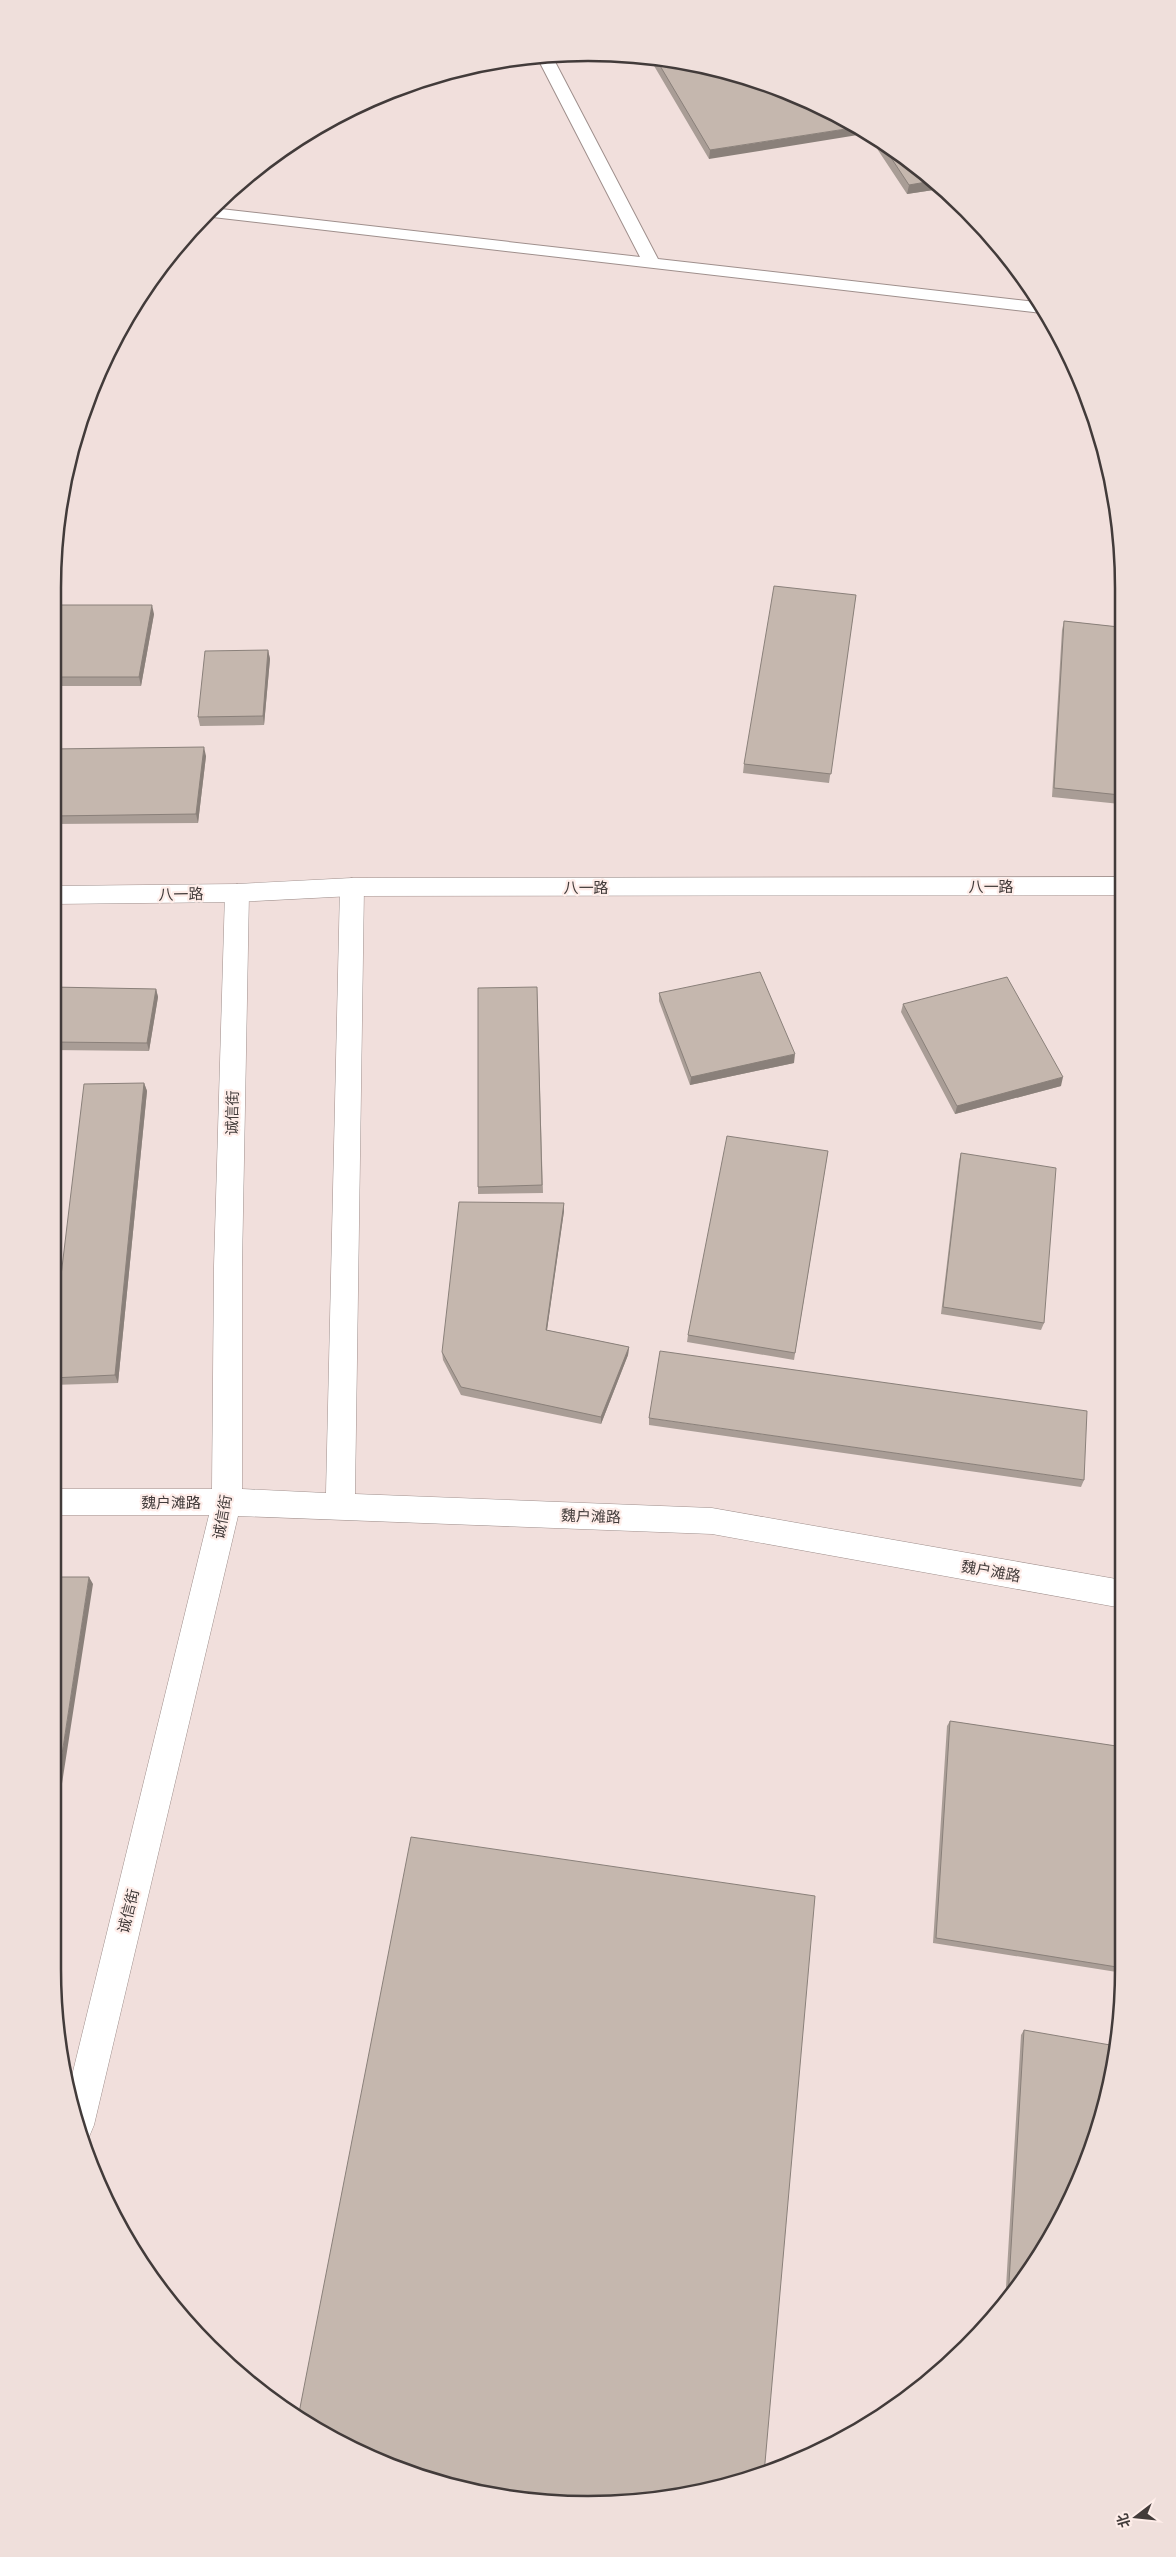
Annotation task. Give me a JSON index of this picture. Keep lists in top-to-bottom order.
{
  "streets": {
    "street": ["八一路", "诚信街", "魏户滩路"]
  },
  "crossings": [
    ["八一路", "诚信街"],
    ["诚信街", "魏户滩路"]
  ],
  "north": "left"
}
